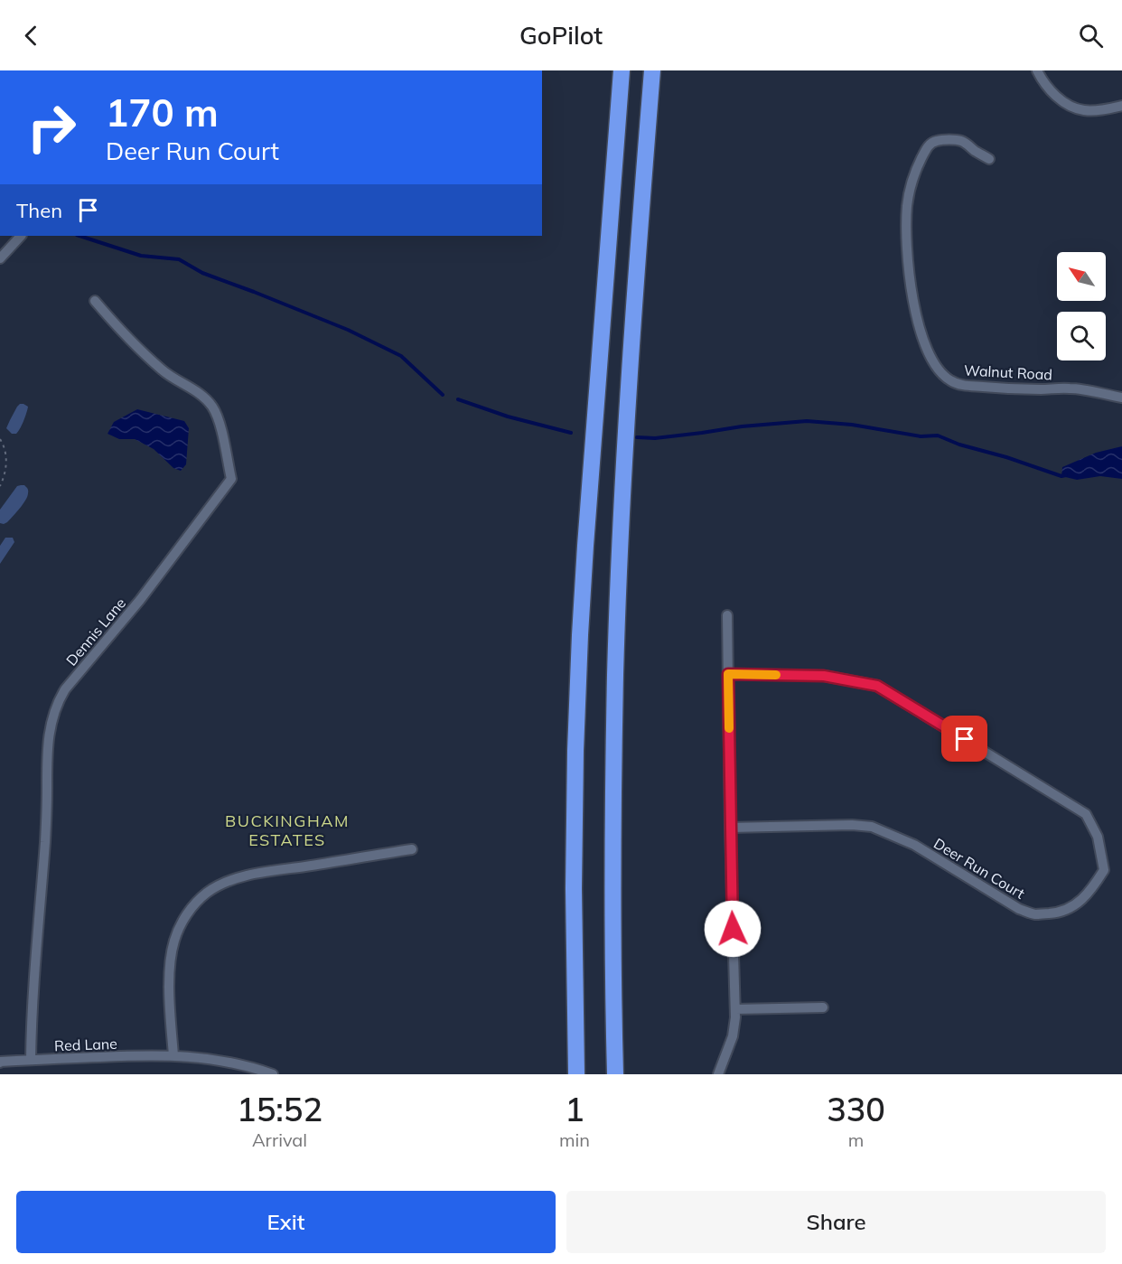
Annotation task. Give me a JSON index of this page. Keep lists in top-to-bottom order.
{
  "streets": {
    "street": [
      "Walnut Road",
      "Dennis Lane",
      "Deer Run Court",
      "Red Lane"
    ]
  },
  "crossings": [
    ["Dennis Lane", "Red Lane"]
  ],
  "districts": ["BUCKINGHAM ESTATES"],
  "north": "top left",
  "page": {
    "header": "GoPilot",
    "turn": ["170 m", "Deer Run Court"],
    "then": "Then",
    "eta": [
      "15:52",
      "Arrival",
      "1",
      "min",
      "330",
      "m"
    ],
    "buttons": ["Exit", "Share"]
  }
}
